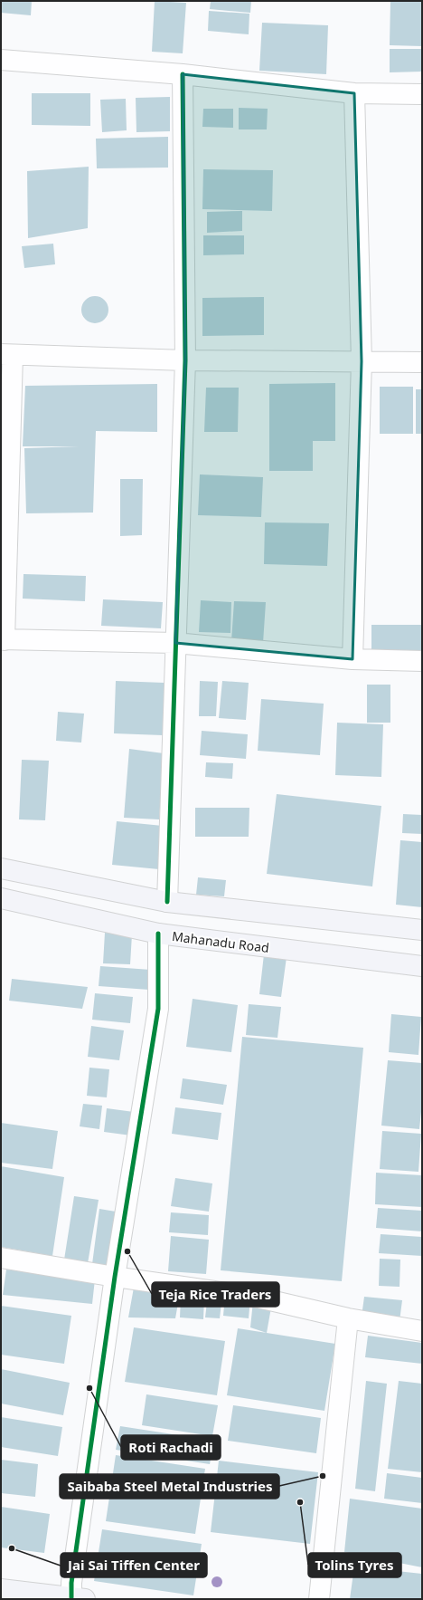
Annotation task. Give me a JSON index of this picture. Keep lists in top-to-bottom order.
{
  "streets": {
    "street": ["Mahanadu Road"]
  },
  "places": [
    "Teja Rice Traders",
    "Roti Rachadi",
    "Saibaba Steel Metal Industries",
    "Tolins Tyres",
    "Jai Sai Tiffen Center"
  ]
}
